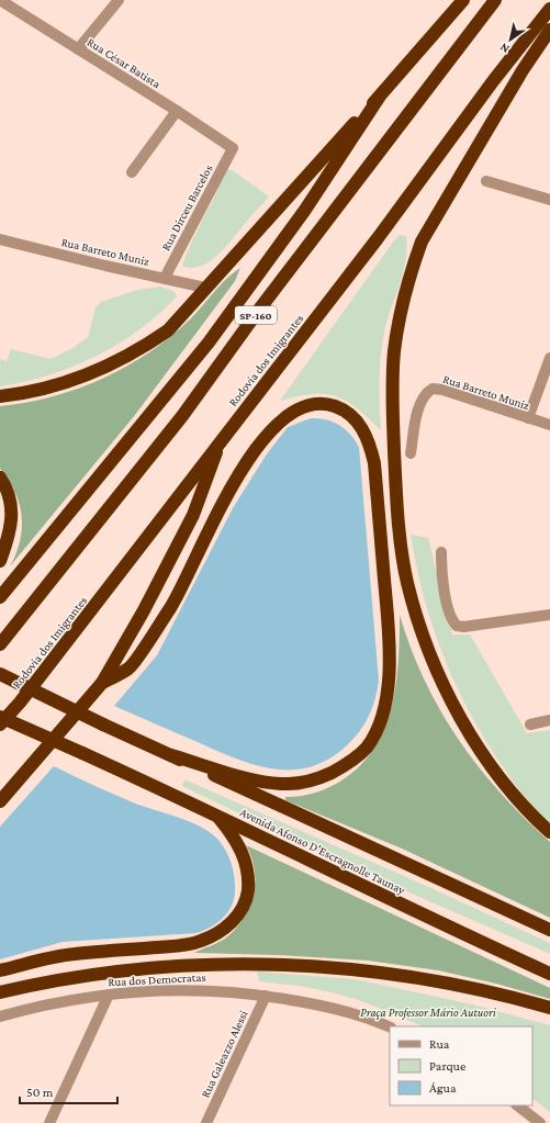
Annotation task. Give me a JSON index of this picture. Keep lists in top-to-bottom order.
{
  "streets": {
    "highway": ["SP-160", "Rodovia dos Imigrantes", "Avenida Afonso D'Escragnolle Taunay"],
    "street": [
      "Rua César Batista",
      "Rua Dirceu Barcelos",
      "Rua Barreto Muniz",
      "Rua dos Democratas",
      "Rua Galeazzo Alessi"
    ]
  },
  "crossings": [
    ["Rua César Batista", "Rua Dirceu Barcelos"],
    ["Rua Dirceu Barcelos", "Rua Barreto Muniz"],
    ["Rua dos Democratas", "Rua Galeazzo Alessi"]
  ],
  "parks": ["Praça Professor Mário Autuori"],
  "legend": ["Rua", "Parque", "Água"],
  "scale_bar": "50 m",
  "north": "bottom left"
}
